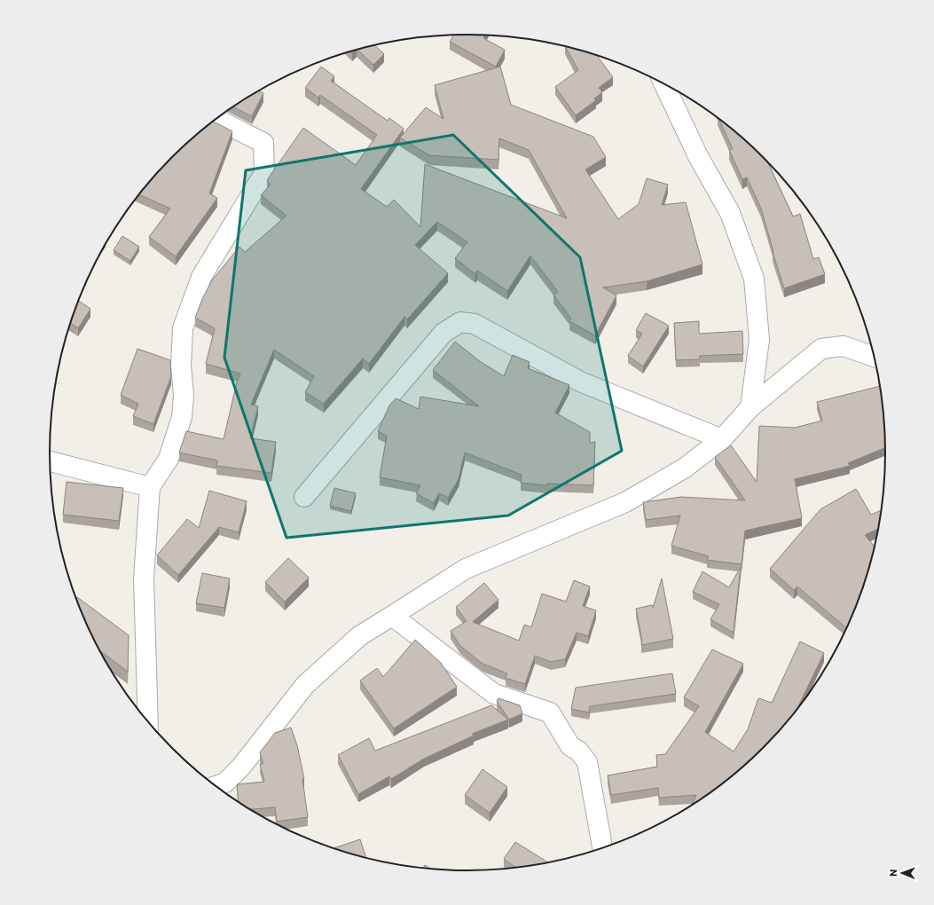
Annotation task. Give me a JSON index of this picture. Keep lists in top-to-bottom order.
{
  "north": "left"
}
